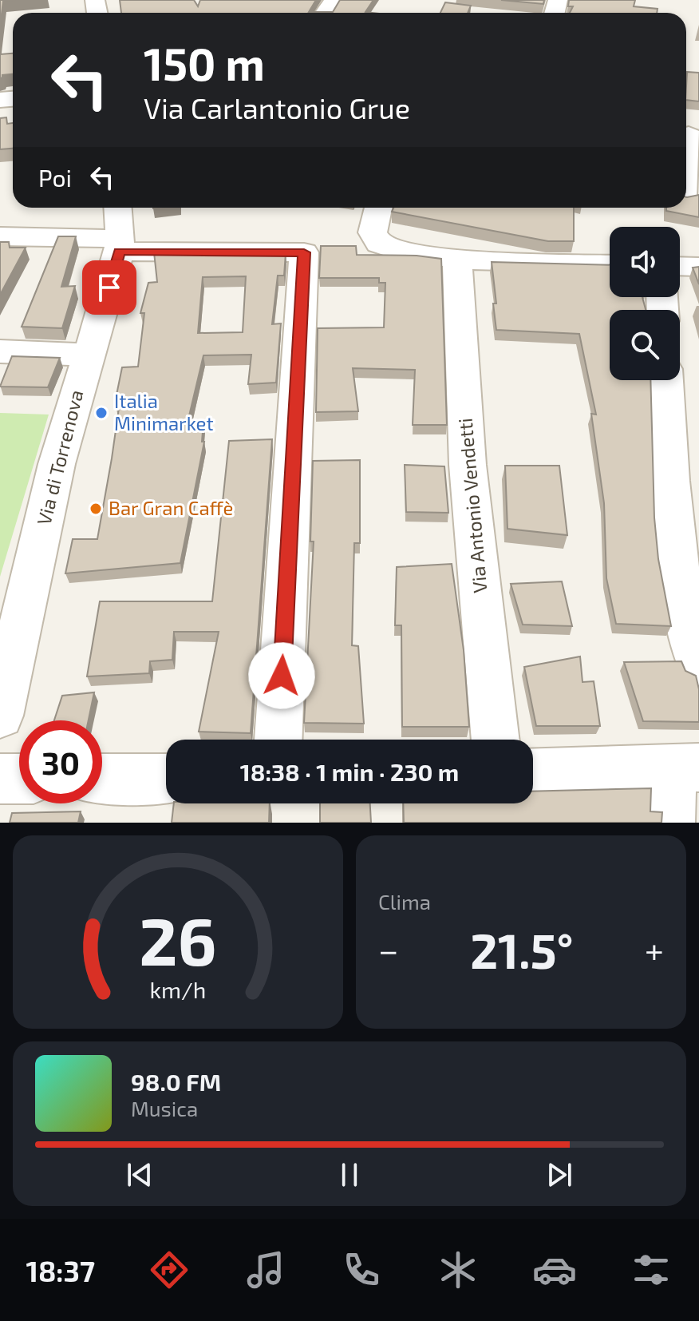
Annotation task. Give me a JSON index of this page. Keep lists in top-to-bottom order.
{
  "streets": {
    "street": ["Via di Torrenova", "Via Antonio Vendetti"]
  },
  "places": ["Italia Minimarket", "Bar Gran Caffè"],
  "page": {
    "turn": ["150 m", "Via Carlantonio Grue"],
    "then": "Poi",
    "limit": "30",
    "trip": "18:38 · 1 min · 230 m",
    "tile": "Clima",
    "heat": ["−", "21.5°", "+"],
    "song": ["98.0 FM", "Musica"],
    "tabs": "18:37",
    "gauge": ["26", "km/h"]
  }
}
